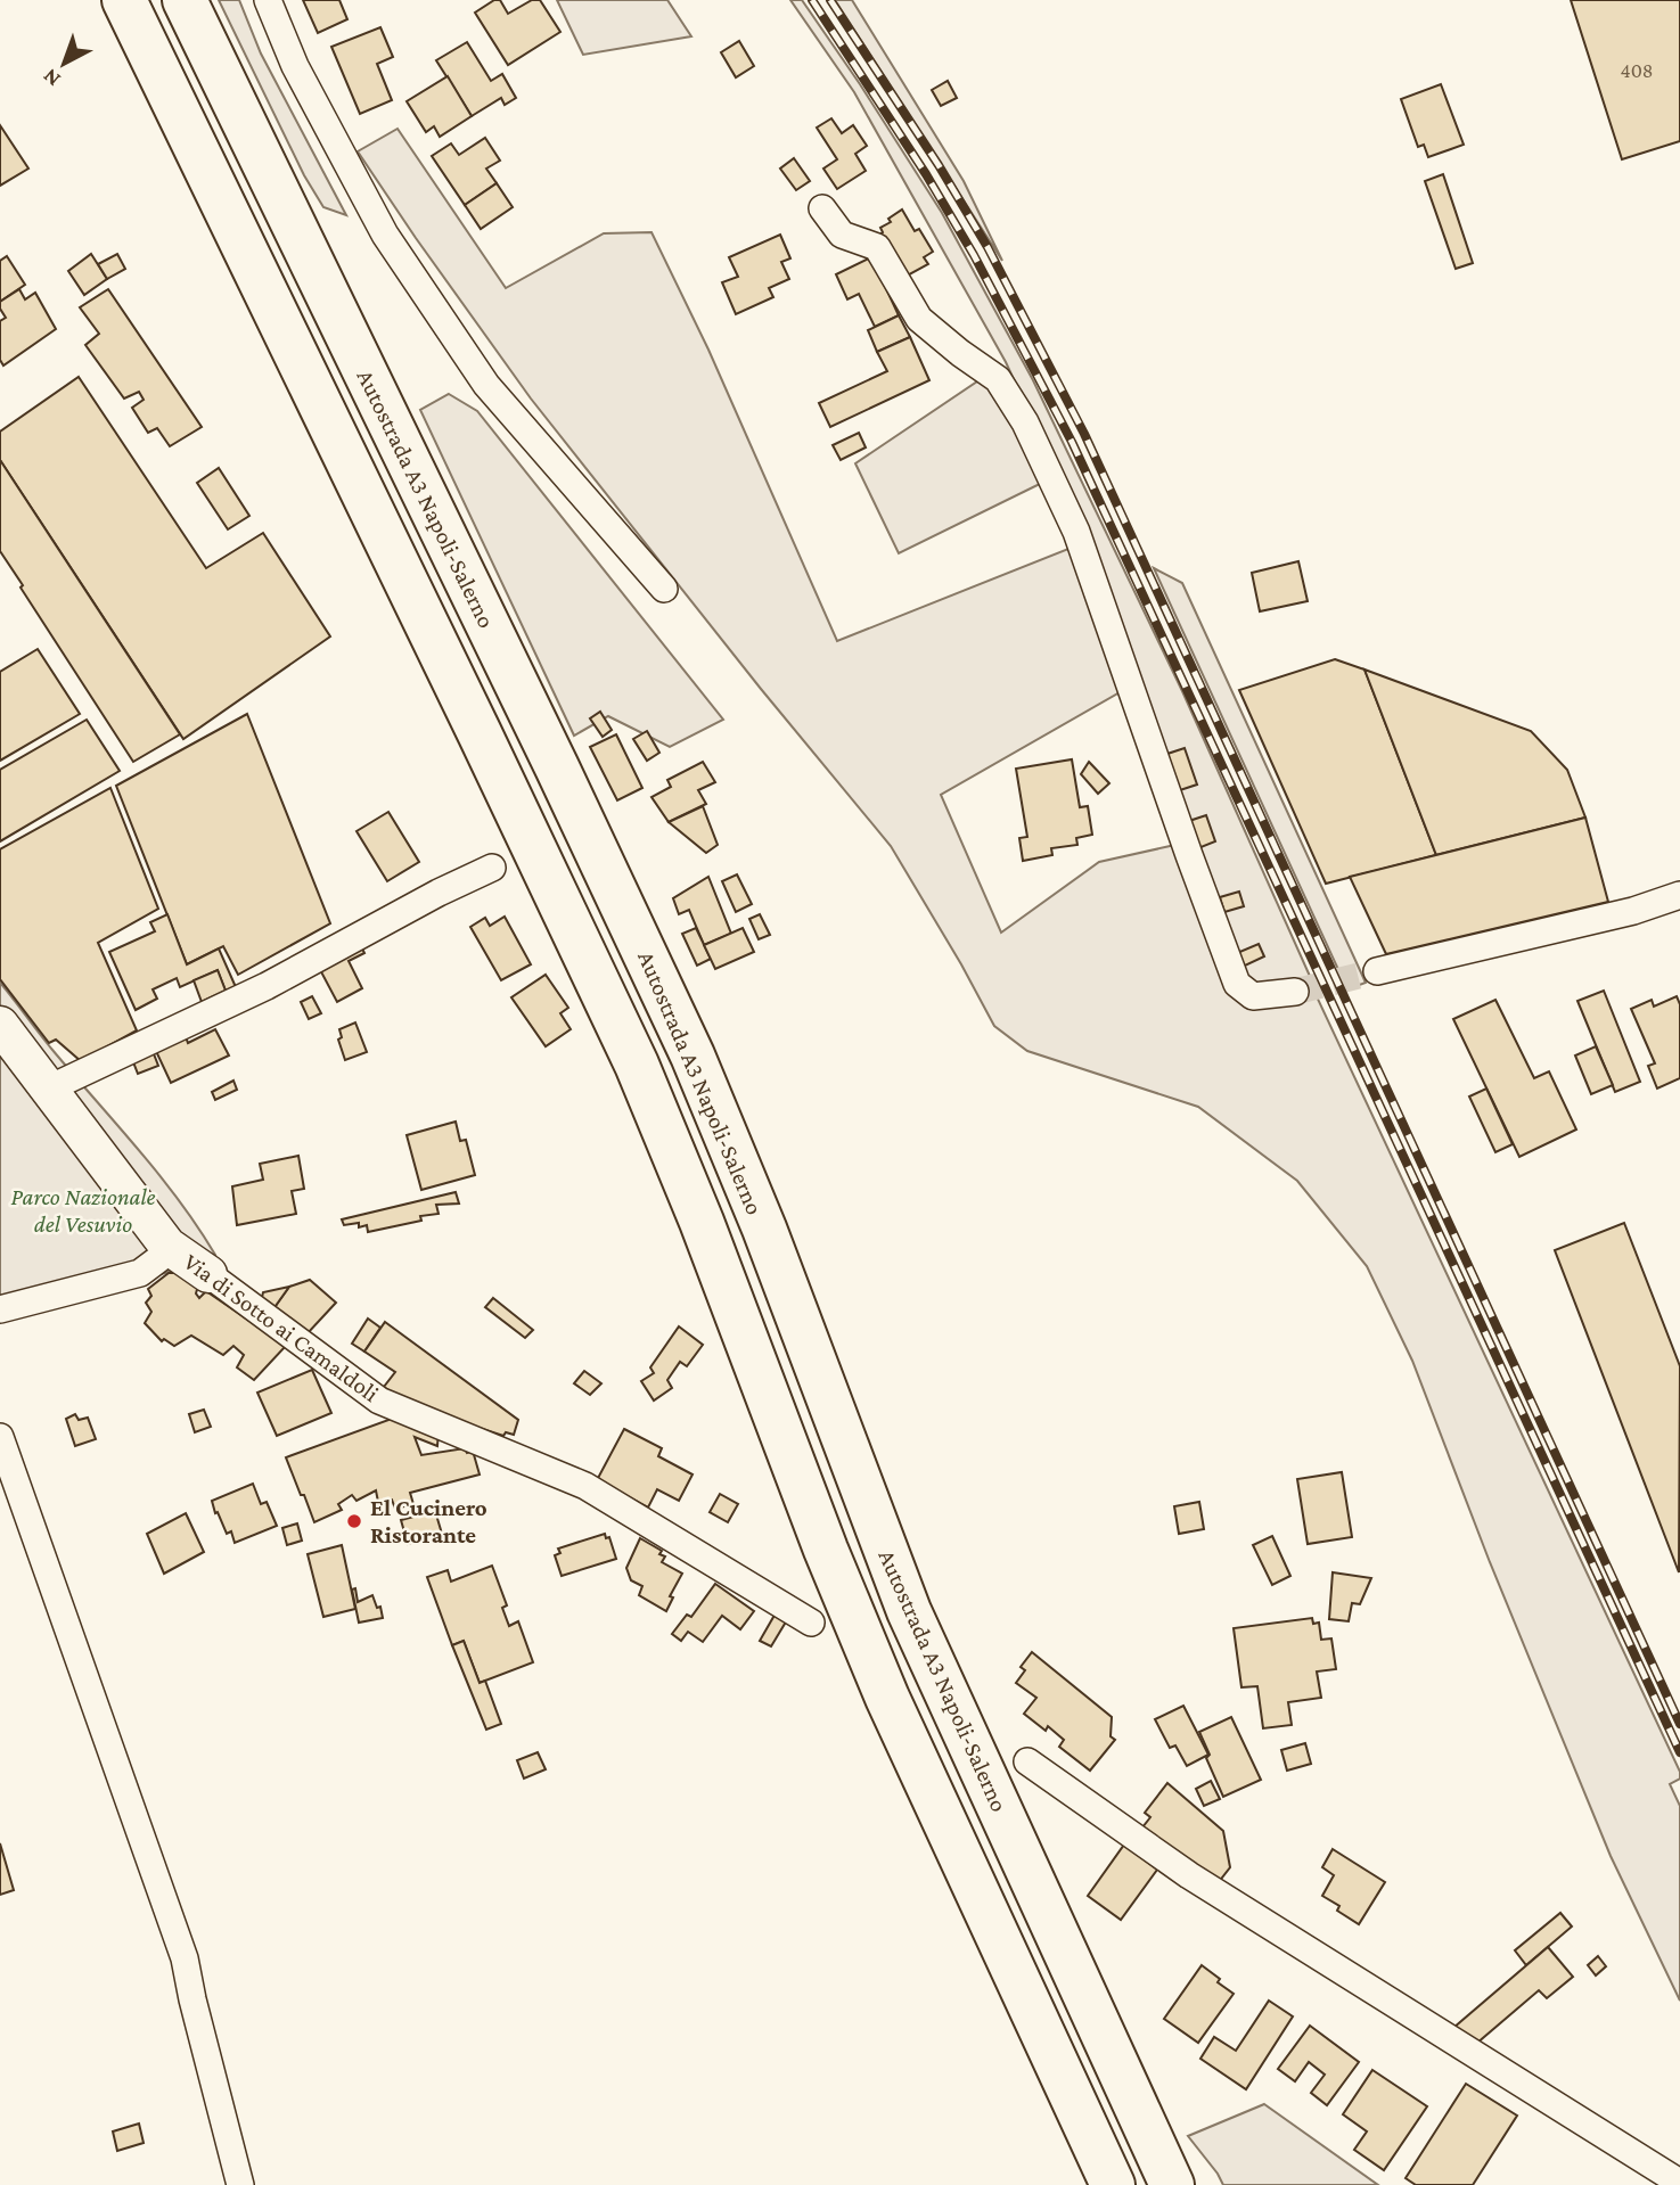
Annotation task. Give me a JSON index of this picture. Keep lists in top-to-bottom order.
{
  "streets": {
    "highway": ["Autostrada A3 Napoli-Salerno"],
    "street": ["Via di Sotto ai Camaldoli"]
  },
  "parks": ["Parco Nazionale del Vesuvio"],
  "places": ["El Cucinero Ristorante"],
  "house_numbers": ["408"],
  "north": "bottom left"
}
